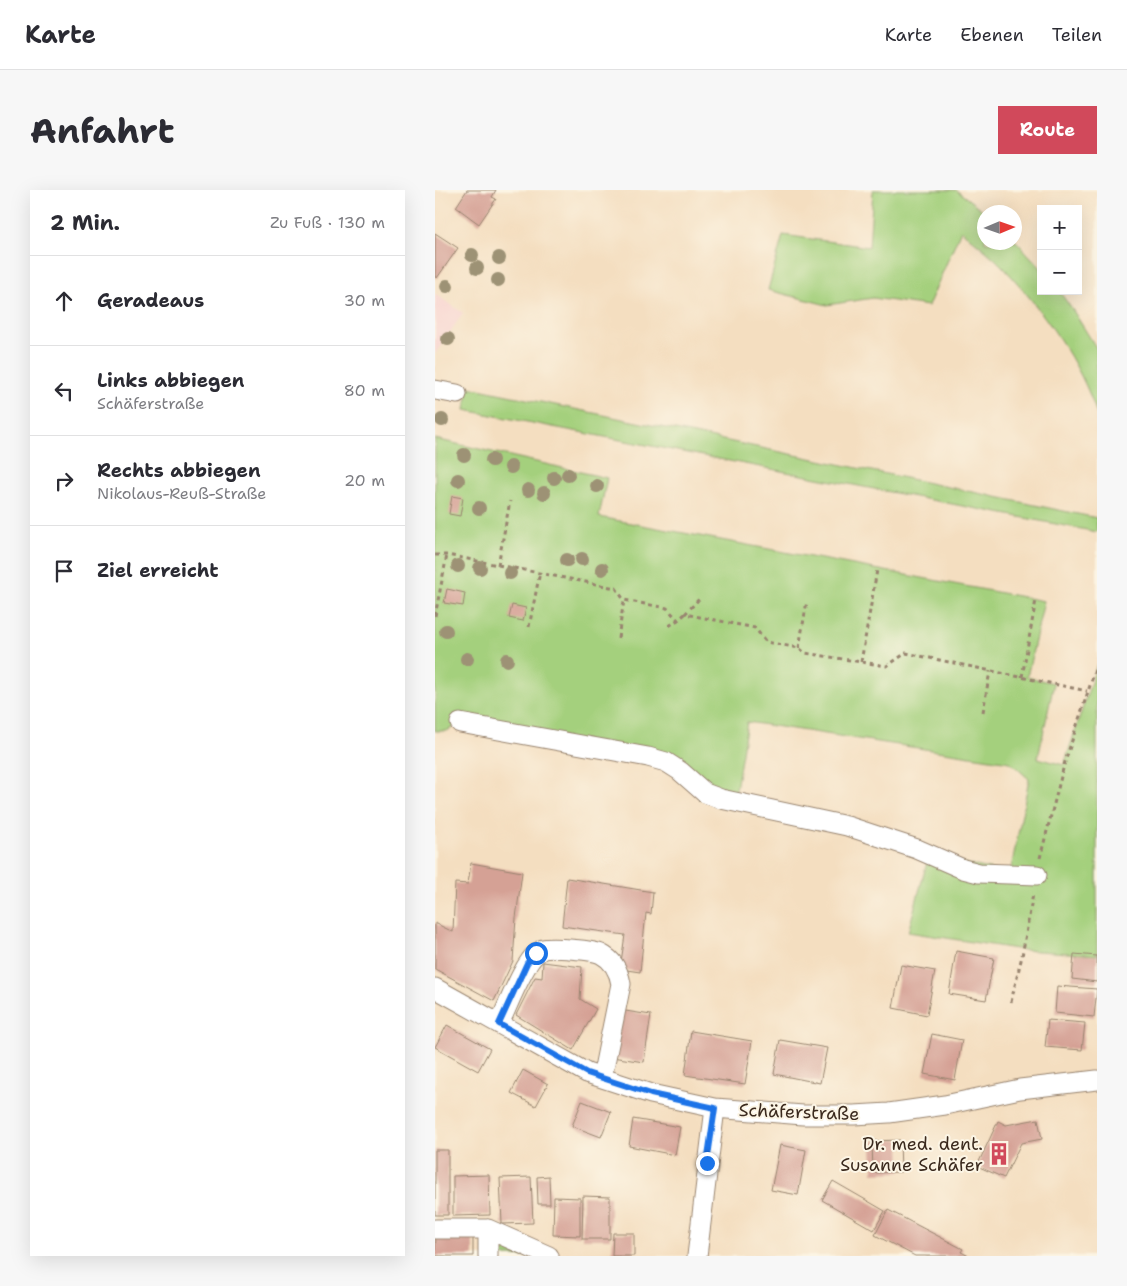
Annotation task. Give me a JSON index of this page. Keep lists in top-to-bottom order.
{
  "streets": {
    "street": ["Schäferstraße"]
  },
  "places": {
    "building": ["Dr. med. dent. Susanne Schäfer"]
  },
  "north": "right",
  "page": {
    "header": "Karte",
    "nav": ["Karte", "Ebenen", "Teilen"],
    "buttons": "Route",
    "title": "Anfahrt",
    "heading": ["2 Min.", "Zu Fuß · 130 m"],
    "map_buttons": ["+", "−"],
    "list": [
      ["Geradeaus", "30 m"],
      ["Links abbiegen", "Schäferstraße", "80 m"],
      ["Rechts abbiegen", "Nikolaus-Reuß-Straße", "20 m"],
      "Ziel erreicht"
    ]
  }
}
